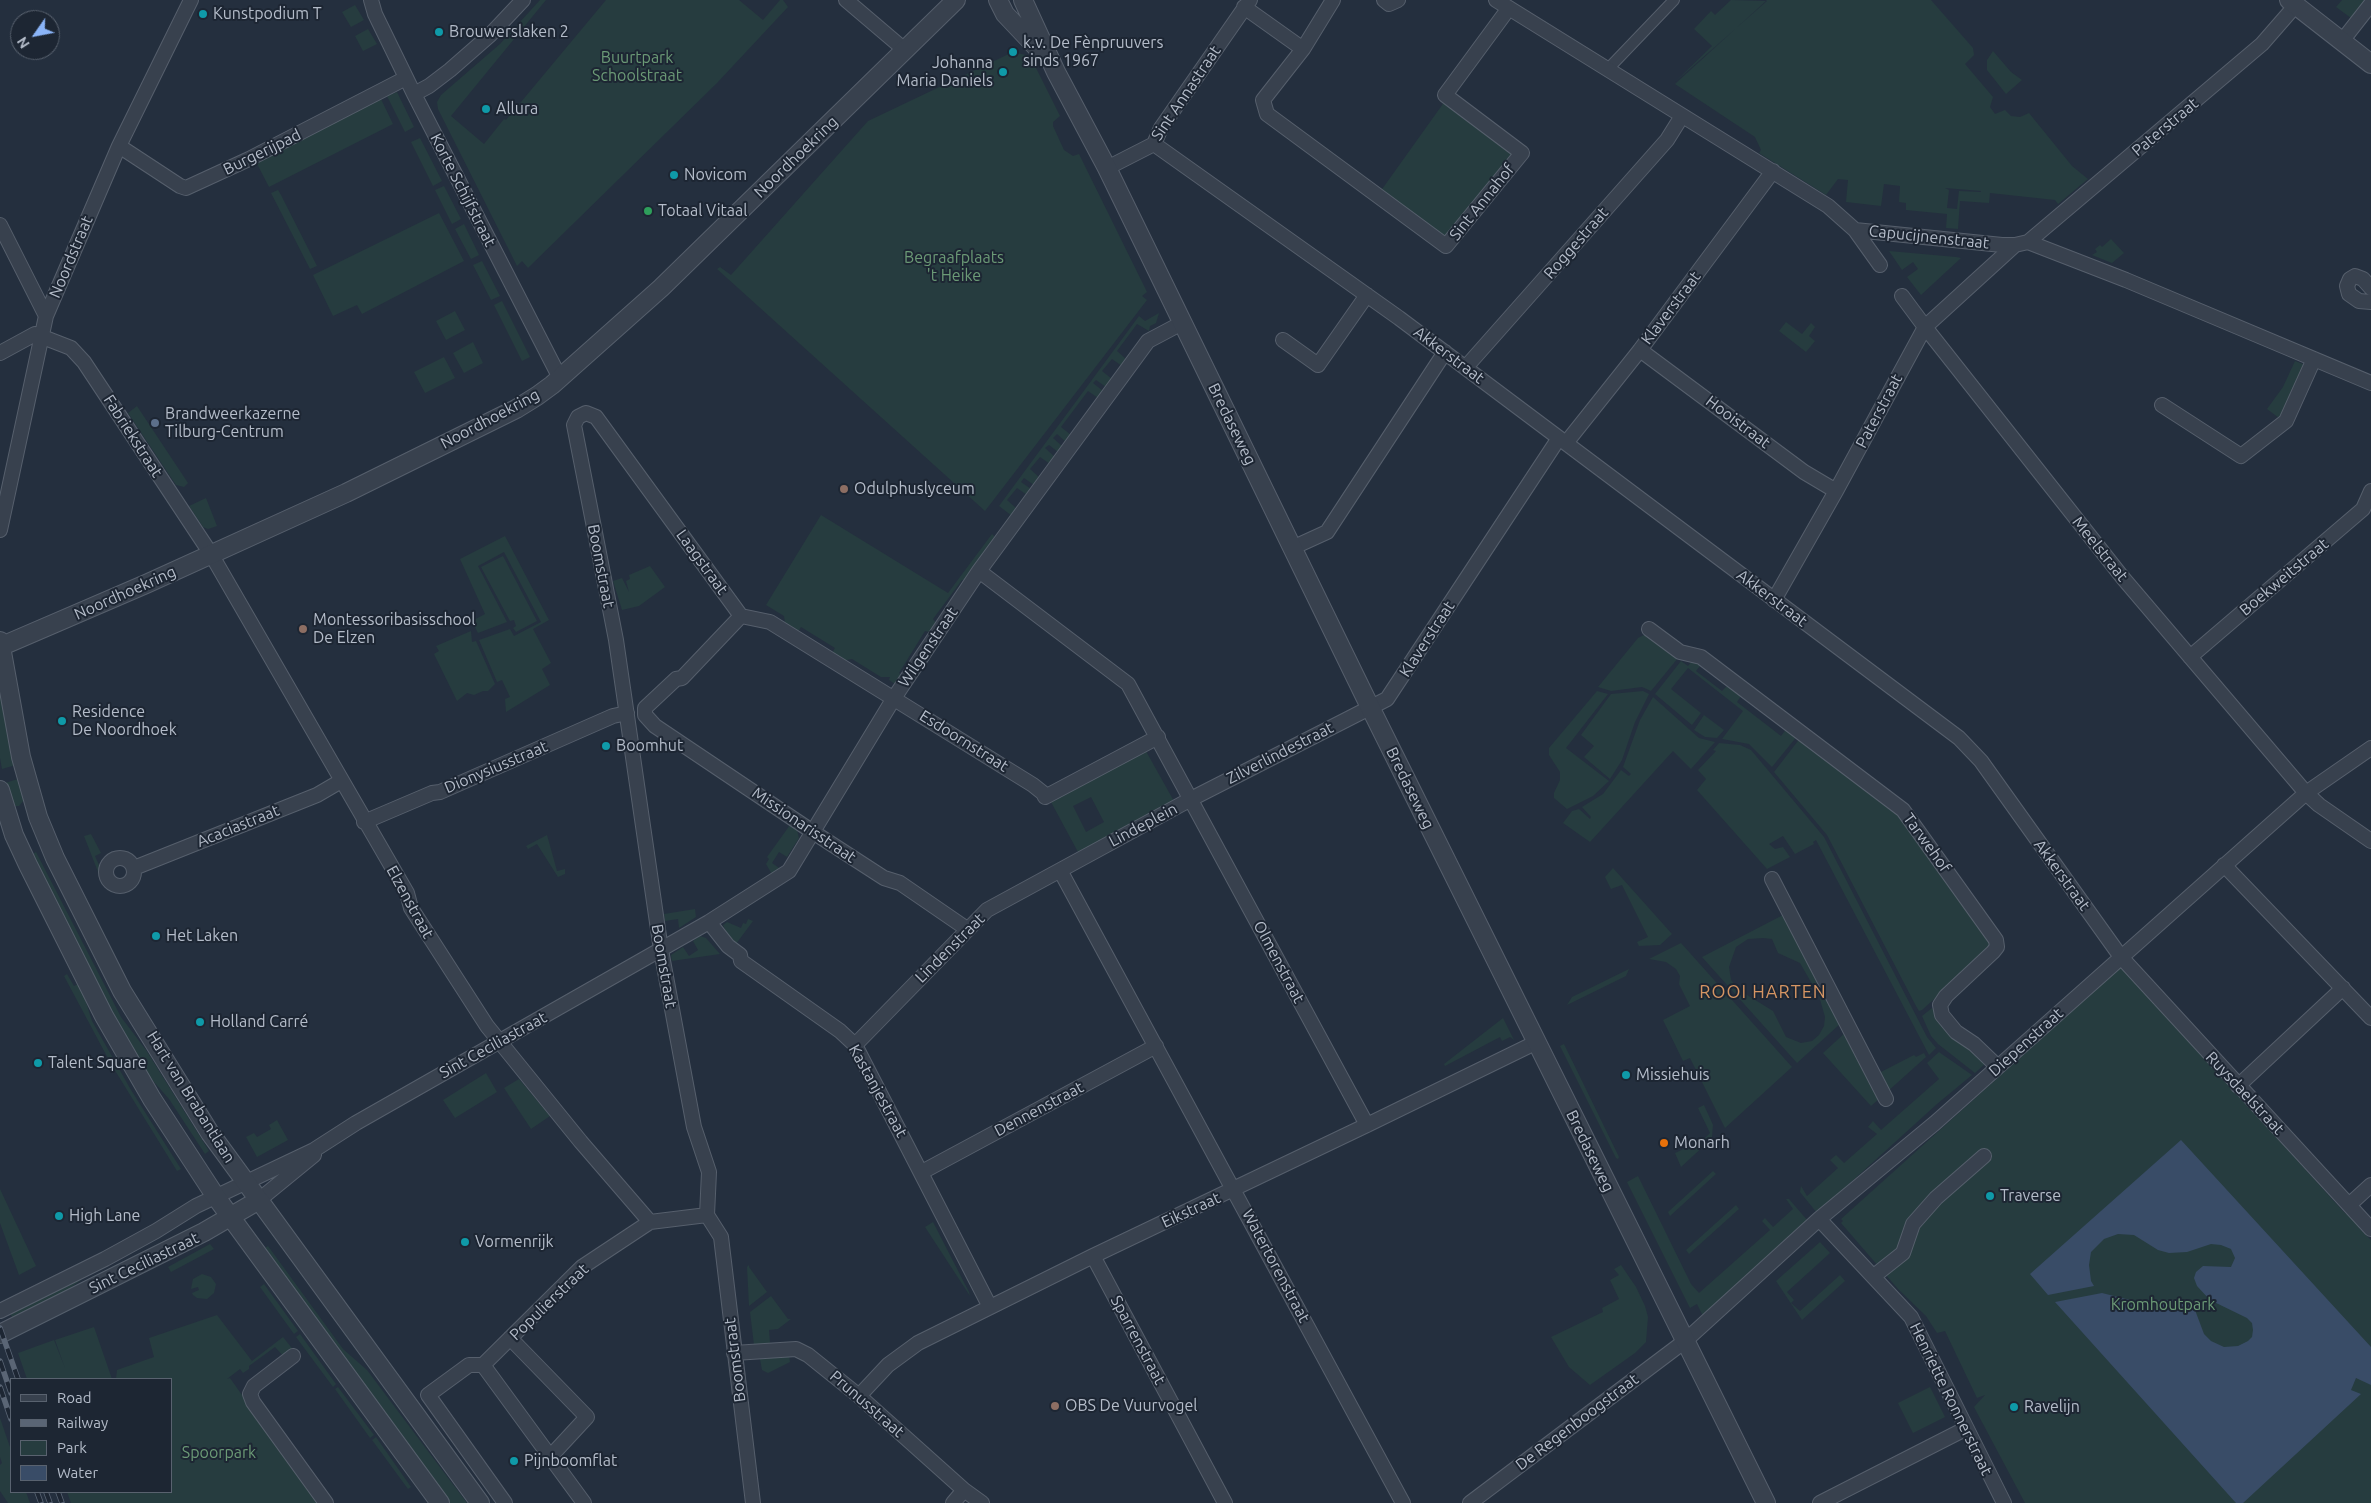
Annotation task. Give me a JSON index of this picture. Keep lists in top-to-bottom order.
{
  "streets": {
    "street": [
      "Sint Annastraat",
      "Paterstraat",
      "Burgerijpad",
      "Noordhoekring",
      "Korte Schijfstraat",
      "Sint Annahof",
      "Capucijnenstraat",
      "Roggestraat",
      "Noordstraat",
      "Klaverstraat",
      "Akkerstraat",
      "Hooistraat",
      "Bredaseweg",
      "Fabriekstraat",
      "Meelstraat",
      "Laagstraat",
      "Boomstraat",
      "Boekweitstraat",
      "Wilgenstraat",
      "Esdoornstraat",
      "Zilverlindestraat",
      "Dionysiusstraat",
      "Missionarisstraat",
      "Lindeplein",
      "Acaciastraat",
      "Tarwehof",
      "Elzenstraat",
      "Lindenstraat",
      "Olmenstraat",
      "Diepenstraat",
      "Sint Ceciliastraat",
      "Kastanjestraat",
      "Ruysdaelstraat",
      "Hart van Brabantlaan",
      "Dennenstraat",
      "Eikstraat",
      "Watertorenstraat",
      "Populierstraat",
      "Sparrenstraat",
      "Henriette Ronnerstraat",
      "Prunusstraat",
      "De Regenboogstraat"
    ]
  },
  "crossings": [
    ["Sint Annastraat", "Akkerstraat"],
    ["Sint Annastraat", "Bredaseweg"],
    ["Paterstraat", "Capucijnenstraat"],
    ["Paterstraat", "Akkerstraat"],
    ["Paterstraat", "Hooistraat"],
    ["Paterstraat", "Meelstraat"],
    ["Burgerijpad", "Korte Schijfstraat"],
    ["Burgerijpad", "Noordstraat"],
    ["Noordhoekring", "Korte Schijfstraat"],
    ["Noordhoekring", "Fabriekstraat"],
    ["Noordhoekring", "Elzenstraat"],
    ["Noordhoekring", "Hart van Brabantlaan"],
    ["Sint Annahof", "Capucijnenstraat"],
    ["Capucijnenstraat", "Roggestraat"],
    ["Capucijnenstraat", "Klaverstraat"],
    ["Roggestraat", "Akkerstraat"],
    ["Noordstraat", "Fabriekstraat"],
    ["Klaverstraat", "Akkerstraat"],
    ["Klaverstraat", "Hooistraat"],
    ["Klaverstraat", "Bredaseweg"],
    ["Klaverstraat", "Zilverlindestraat"],
    ["Akkerstraat", "Diepenstraat"],
    ["Akkerstraat", "Ruysdaelstraat"],
    ["Bredaseweg", "Wilgenstraat"],
    ["Bredaseweg", "Zilverlindestraat"],
    ["Bredaseweg", "Diepenstraat"],
    ["Bredaseweg", "Eikstraat"],
    ["Bredaseweg", "De Regenboogstraat"],
    ["Fabriekstraat", "Elzenstraat"],
    ["Meelstraat", "Boekweitstraat"],
    ["Meelstraat", "Diepenstraat"],
    ["Laagstraat", "Boomstraat"],
    ["Laagstraat", "Esdoornstraat"],
    ["Boomstraat", "Wilgenstraat"],
    ["Boomstraat", "Dionysiusstraat"],
    ["Boomstraat", "Sint Ceciliastraat"],
    ["Boomstraat", "Populierstraat"],
    ["Boomstraat", "Prunusstraat"],
    ["Wilgenstraat", "Esdoornstraat"],
    ["Wilgenstraat", "Missionarisstraat"],
    ["Wilgenstraat", "Lindeplein"],
    ["Wilgenstraat", "Sint Ceciliastraat"],
    ["Wilgenstraat", "Kastanjestraat"],
    ["Esdoornstraat", "Lindeplein"],
    ["Zilverlindestraat", "Lindeplein"],
    ["Zilverlindestraat", "Olmenstraat"],
    ["Dionysiusstraat", "Elzenstraat"],
    ["Missionarisstraat", "Lindenstraat"],
    ["Lindeplein", "Lindenstraat"],
    ["Lindeplein", "Olmenstraat"],
    ["Lindeplein", "Watertorenstraat"],
    ["Acaciastraat", "Elzenstraat"],
    ["Tarwehof", "Diepenstraat"],
    ["Elzenstraat", "Sint Ceciliastraat"],
    ["Elzenstraat", "Populierstraat"],
    ["Lindenstraat", "Kastanjestraat"],
    ["Lindenstraat", "Watertorenstraat"],
    ["Olmenstraat", "Eikstraat"],
    ["Diepenstraat", "Ruysdaelstraat"],
    ["Diepenstraat", "Henriette Ronnerstraat"],
    ["Diepenstraat", "De Regenboogstraat"],
    ["Sint Ceciliastraat", "Hart van Brabantlaan"],
    ["Kastanjestraat", "Dennenstraat"],
    ["Kastanjestraat", "Eikstraat"],
    ["Dennenstraat", "Watertorenstraat"],
    ["Eikstraat", "Watertorenstraat"],
    ["Eikstraat", "Sparrenstraat"],
    ["Eikstraat", "Prunusstraat"]
  ],
  "districts": ["ROOI HARTEN"],
  "parks": [
    "Buurtpark Schoolstraat",
    "Begraafplaats 't Heike",
    "Kromhoutpark",
    "Spoorpark"
  ],
  "places": [
    "Kunstpodium T",
    "Brouwerslaken 2",
    "k.v. De Fènpruuvers sinds 1967",
    "Johanna Maria Daniels",
    "Allura",
    "Novicom",
    "Totaal Vitaal",
    "Brandweerkazerne Tilburg-Centrum",
    "Odulphuslyceum",
    "Montessoribasisschool De Elzen",
    "Residence De Noordhoek",
    "Boomhut",
    "Het Laken",
    "Holland Carré",
    "Talent Square",
    "Missiehuis",
    "Monarh",
    "Traverse",
    "High Lane",
    "Vormenrijk",
    "OBS De Vuurvogel",
    "Ravelijn",
    "Pijnboomflat"
  ],
  "legend": [
    "Road",
    "Railway",
    "Park",
    "Water"
  ],
  "north": "bottom left"
}
